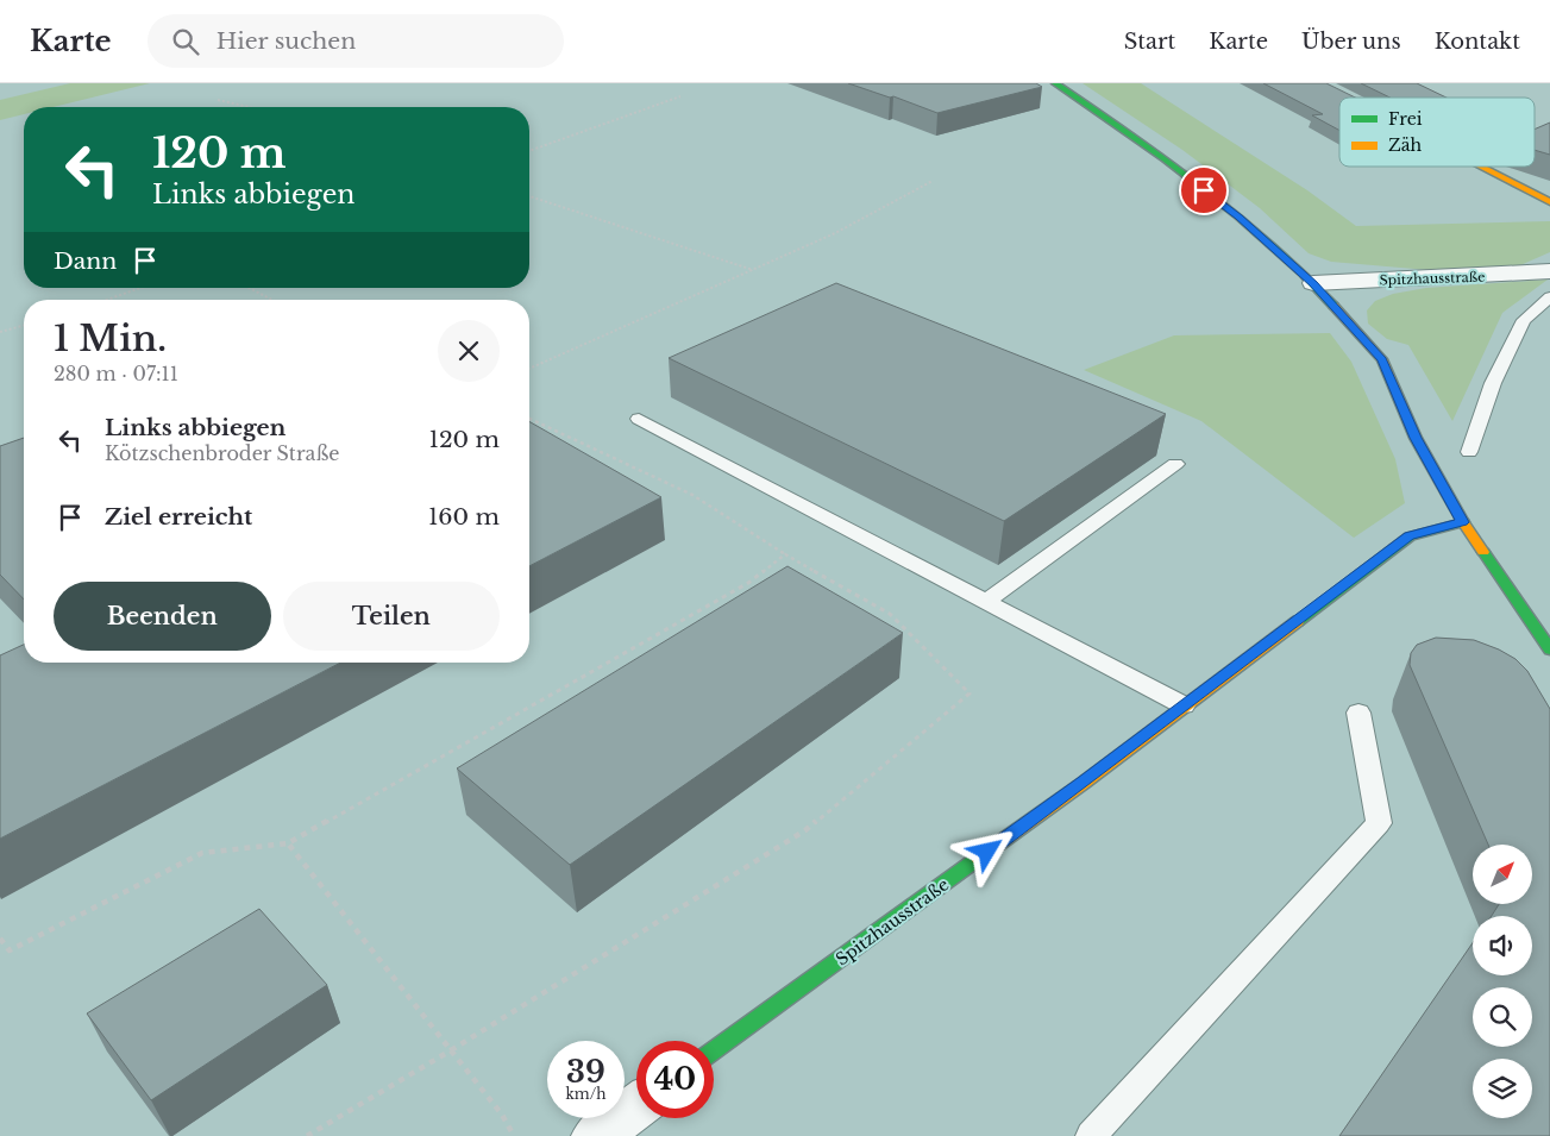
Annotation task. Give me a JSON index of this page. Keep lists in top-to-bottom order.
{
  "streets": {
    "street": ["Spitzhausstraße"]
  },
  "legend": ["Frei", "Zäh"],
  "north": "top right",
  "page": {
    "header": "Karte",
    "search": "Hier suchen",
    "nav": [
      "Start",
      "Karte",
      "Über uns",
      "Kontakt"
    ],
    "turn": ["120 m", "Links abbiegen"],
    "then": "Dann",
    "heading": ["1 Min.", "280 m · 07:11"],
    "list": [
      {
        "name": "Links abbiegen",
        "note": "Kötzschenbroder Straße",
        "value": "120 m"
      },
      {
        "name": "Ziel erreicht",
        "value": "160 m"
      }
    ],
    "buttons": ["Beenden", "Teilen"],
    "speed": "39 km/h",
    "limit": "40"
  }
}
